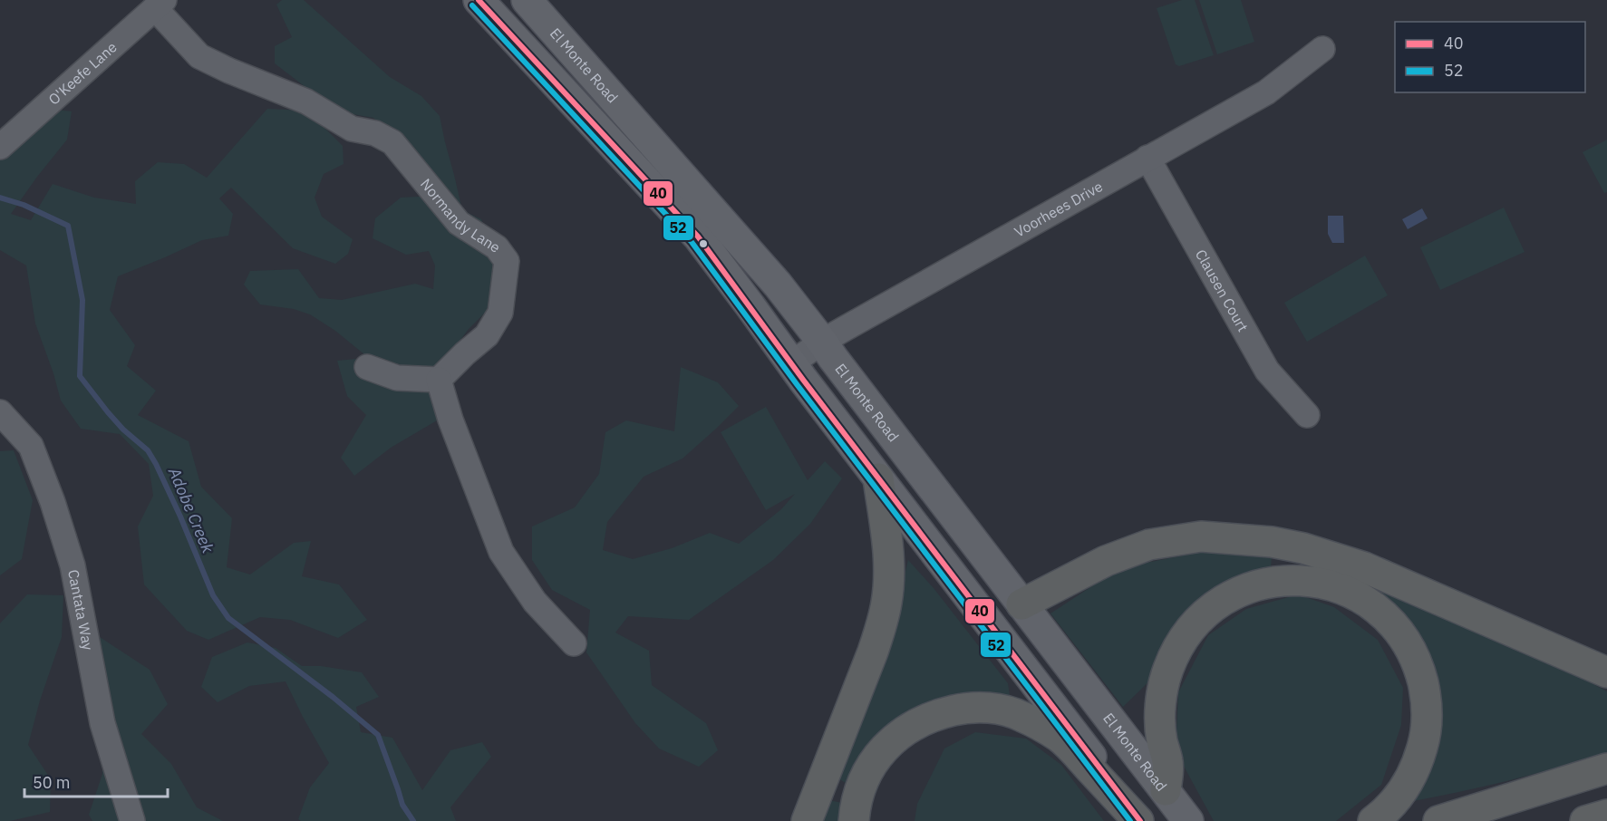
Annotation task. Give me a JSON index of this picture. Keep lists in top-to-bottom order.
{
  "streets": {
    "main road": ["El Monte Road"],
    "street": [
      "O'Keefe Lane",
      "Voorhees Drive",
      "Normandy Lane",
      "Clausen Court",
      "Cantata Way"
    ]
  },
  "crossings": [
    ["El Monte Road", "Voorhees Drive"],
    ["O'Keefe Lane", "Normandy Lane"],
    ["Voorhees Drive", "Clausen Court"]
  ],
  "water": ["Adobe Creek"],
  "lines": ["transit line 40", "transit line 52"],
  "legend": ["40", "52"],
  "scale_bar": "50 m"
}
